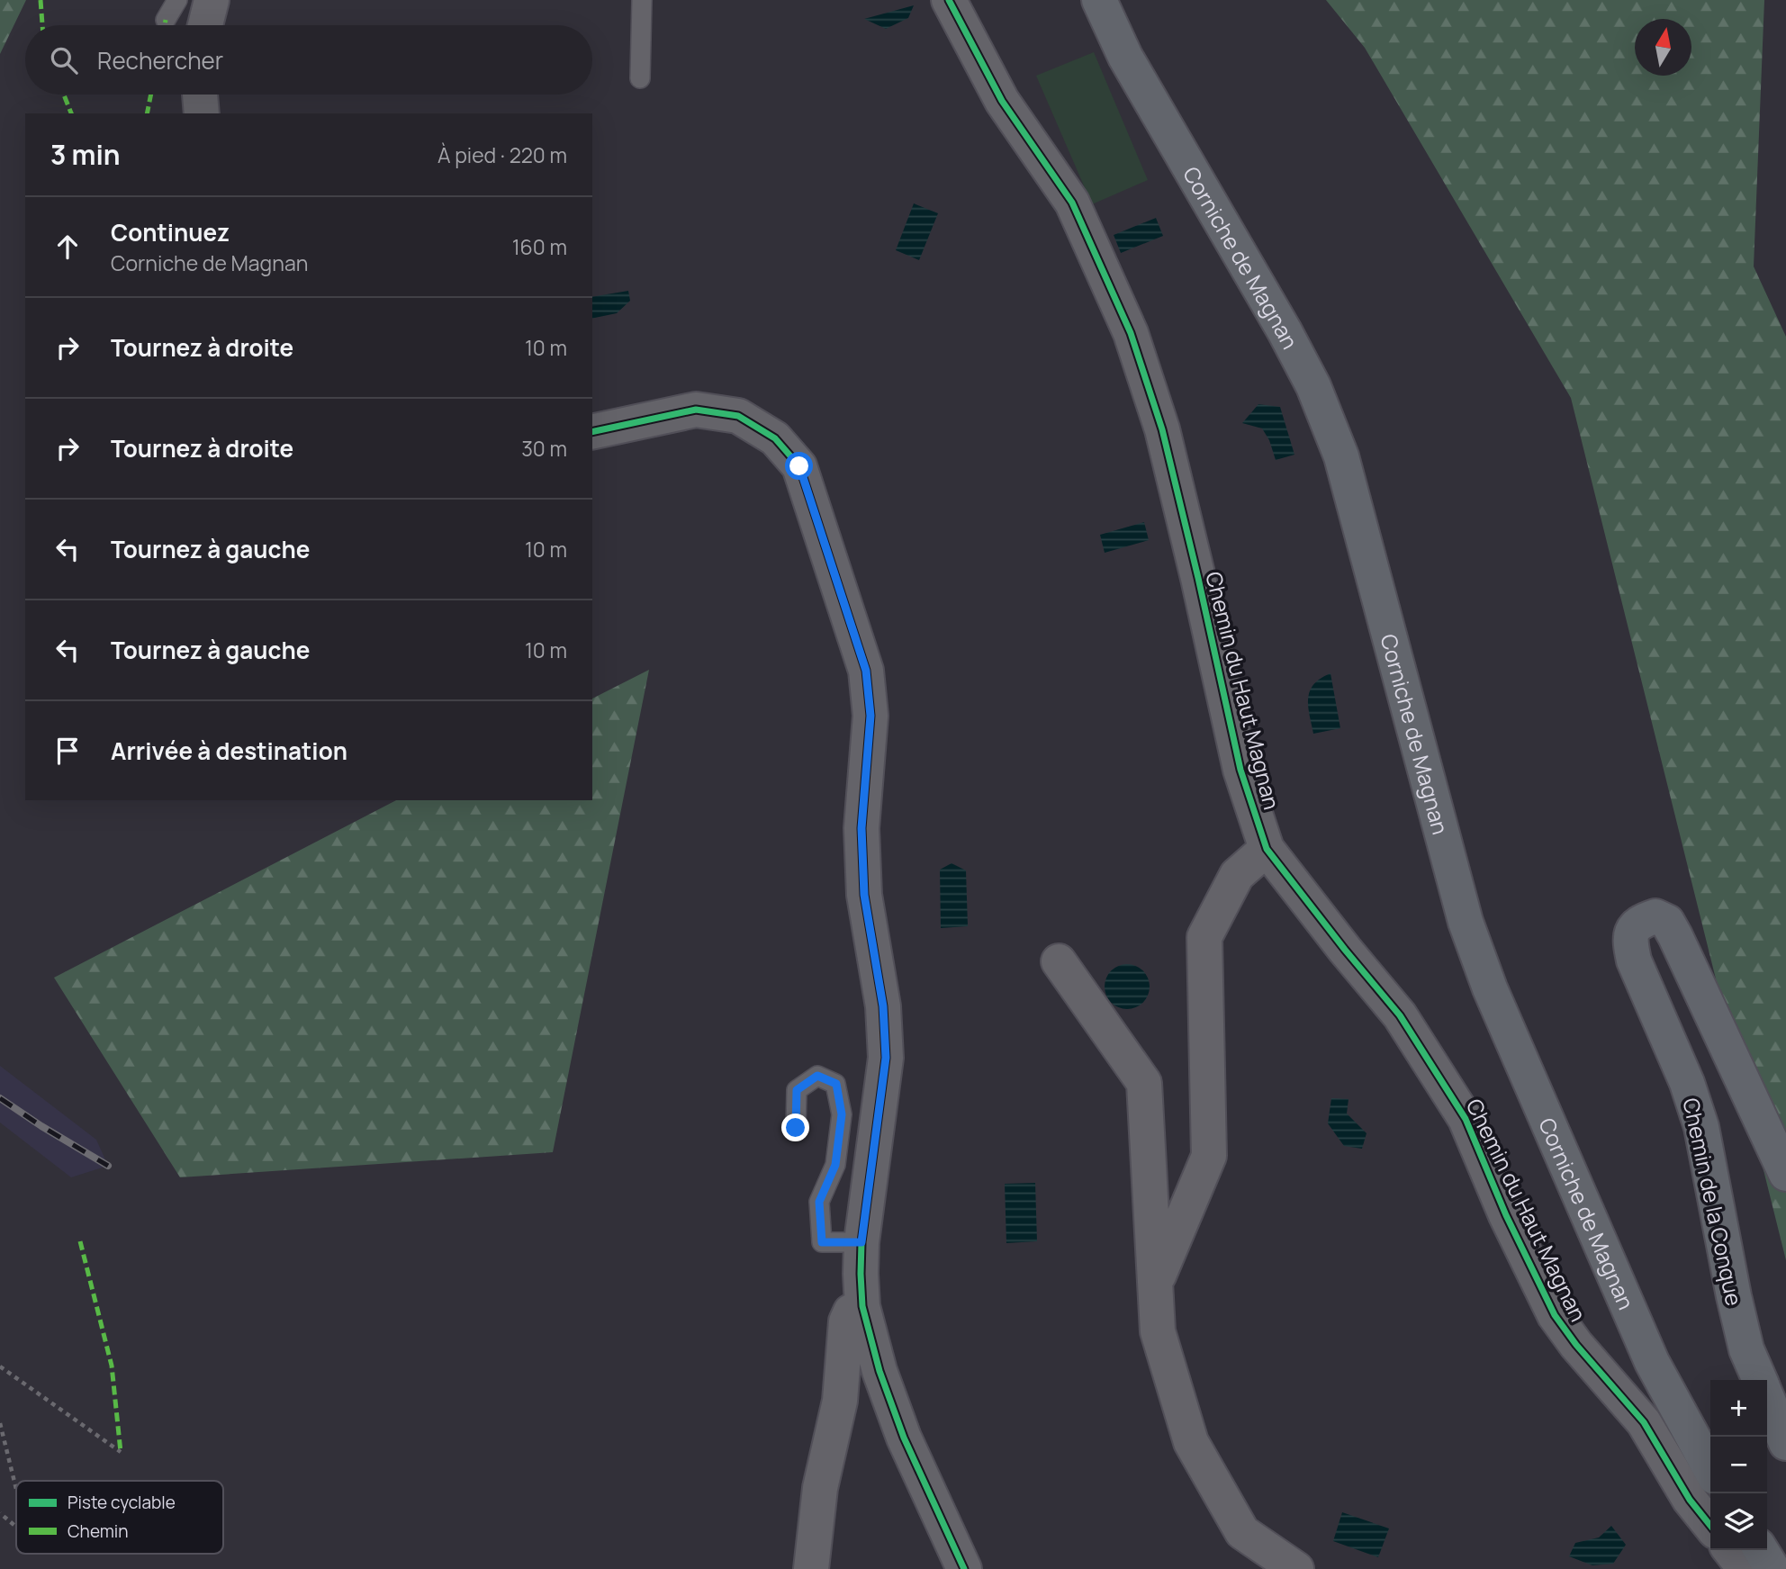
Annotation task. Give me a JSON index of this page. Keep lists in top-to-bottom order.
{
  "streets": {
    "street": ["Corniche de Magnan", "Chemin du Haut Magnan", "Chemin de la Conque"]
  },
  "legend": ["Piste cyclable", "Chemin"],
  "north": "top",
  "page": {
    "search": "Rechercher",
    "heading": ["3 min", "À pied · 220 m"],
    "list": [
      ["Continuez", "Corniche de Magnan", "160 m"],
      ["Tournez à droite", "10 m"],
      ["Tournez à droite", "30 m"],
      ["Tournez à gauche", "10 m"],
      ["Tournez à gauche", "10 m"],
      "Arrivée à destination"
    ],
    "map_buttons": ["+", "−"]
  }
}
